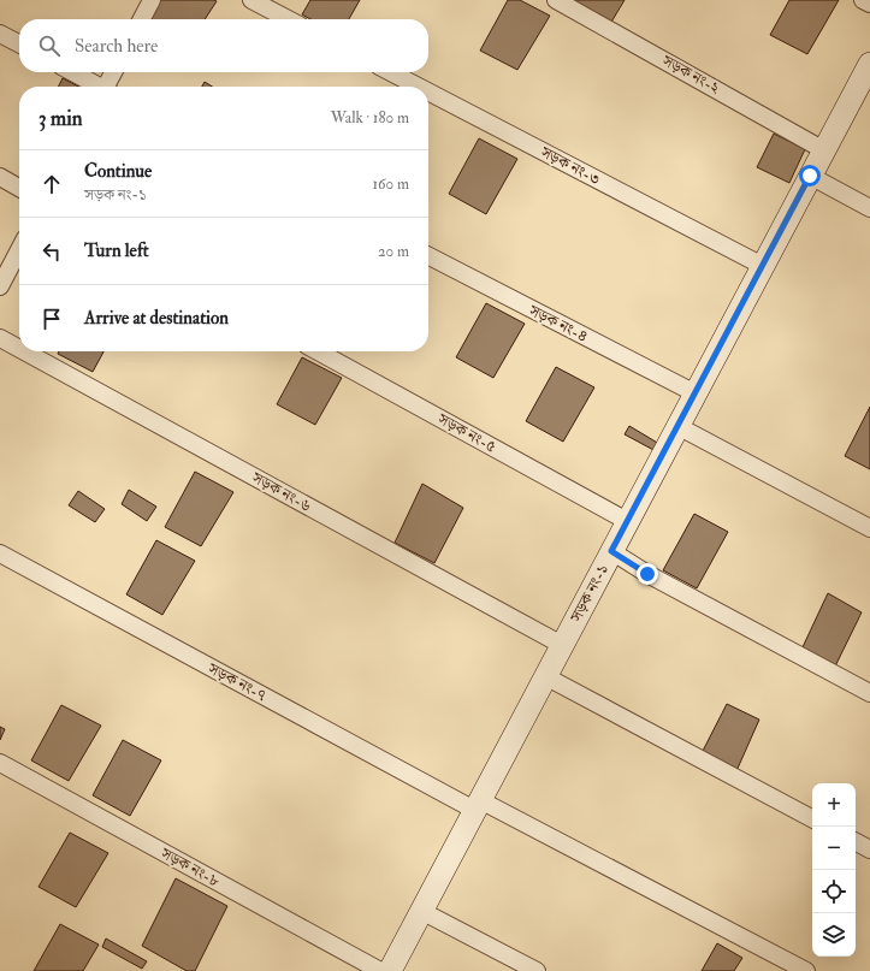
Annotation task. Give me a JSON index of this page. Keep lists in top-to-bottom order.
{
  "streets": {
    "street": [
      "সড়ক নং-২",
      "সড়ক নং-৩",
      "সড়ক নং-৪",
      "সড়ক নং-৫",
      "সড়ক নং-৬",
      "সড়ক নং-১",
      "সড়ক নং-৭",
      "সড়ক নং-৮"
    ]
  },
  "crossings": [
    ["সড়ক নং-২", "সড়ক নং-১"],
    ["সড়ক নং-৩", "সড়ক নং-১"],
    ["সড়ক নং-৪", "সড়ক নং-১"],
    ["সড়ক নং-৫", "সড়ক নং-১"],
    ["সড়ক নং-৬", "সড়ক নং-১"],
    ["সড়ক নং-১", "সড়ক নং-৭"]
  ],
  "page": {
    "search": "Search here",
    "heading": ["3 min", "Walk · 180 m"],
    "list": [
      ["Continue", "সড়ক নং-১", "160 m"],
      ["Turn left", "20 m"],
      "Arrive at destination"
    ],
    "map_buttons": ["+", "−"]
  }
}
